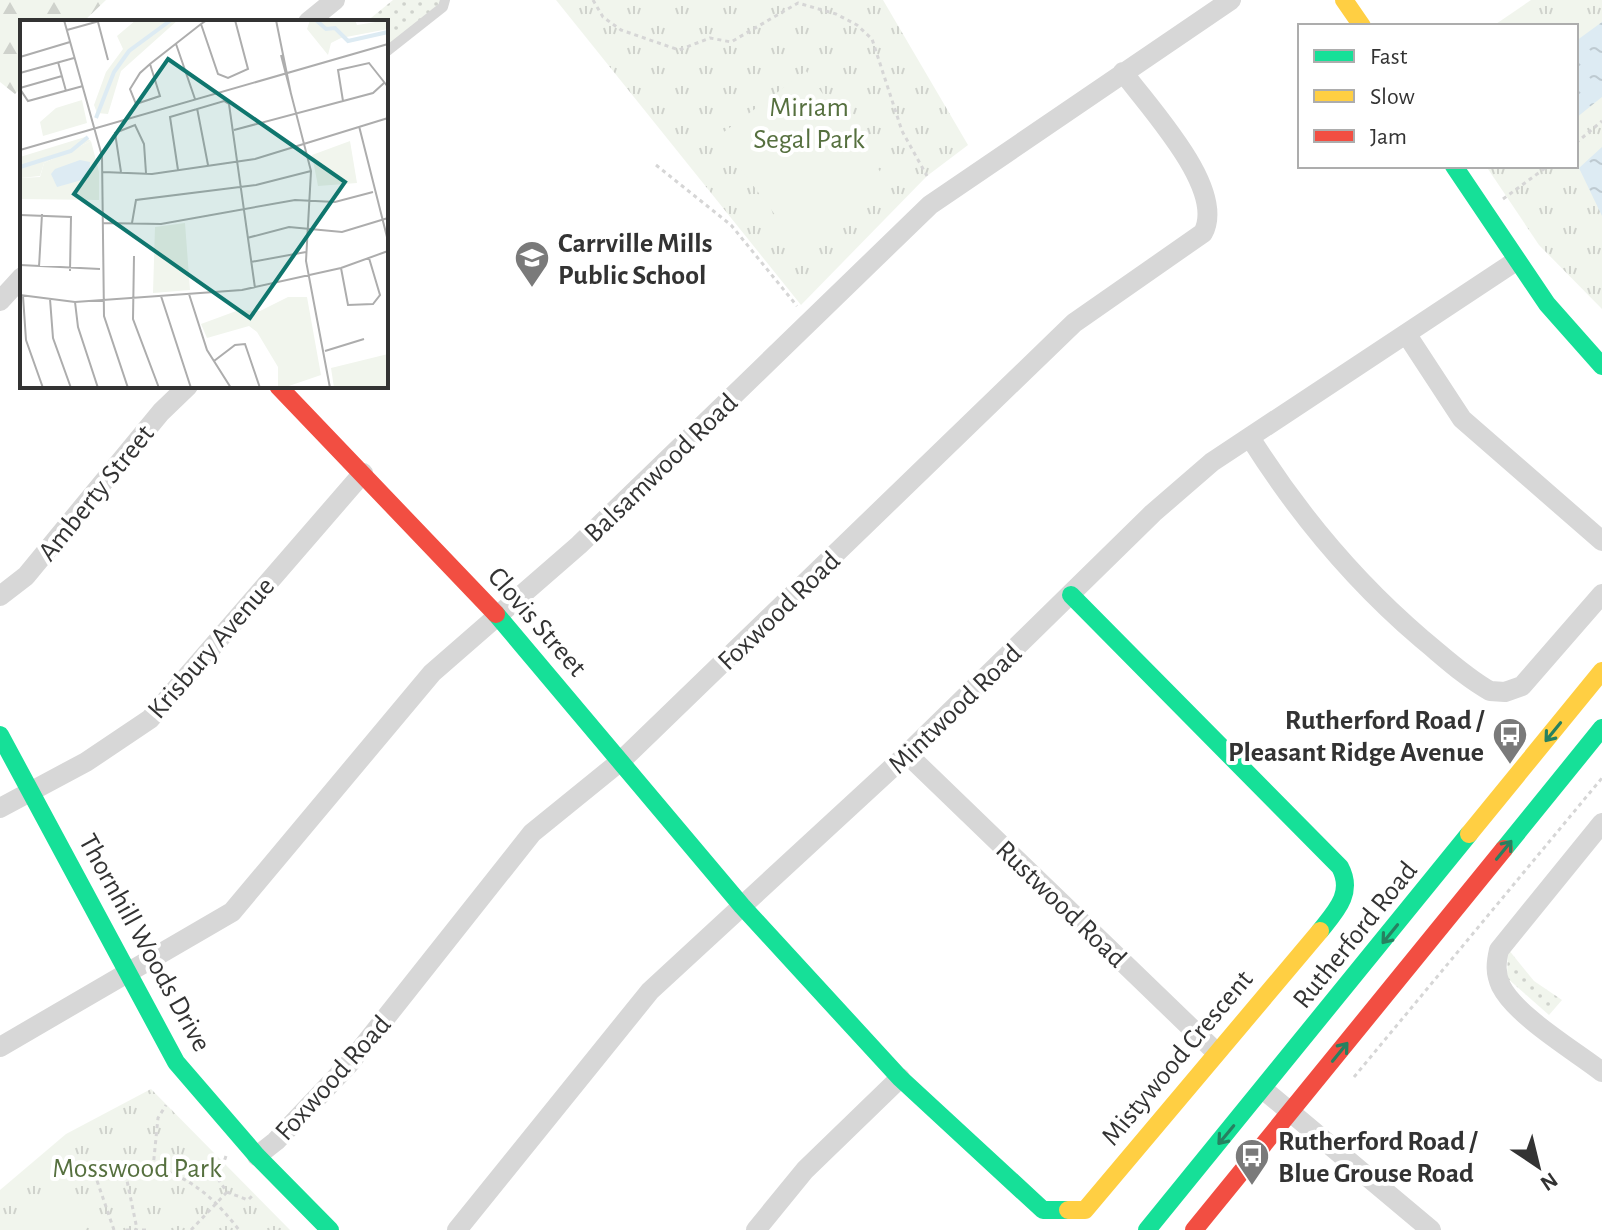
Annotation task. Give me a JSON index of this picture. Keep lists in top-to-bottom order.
{
  "streets": {
    "street": [
      "Balsamwood Road",
      "Amberty Street",
      "Foxwood Road",
      "Clovis Street",
      "Krisbury Avenue",
      "Mintwood Road",
      "Rustwood Road",
      "Rutherford Road",
      "Thornhill Woods Drive",
      "Mistywood Crescent"
    ]
  },
  "crossings": [
    ["Balsamwood Road", "Foxwood Road"],
    ["Balsamwood Road", "Clovis Street"],
    ["Balsamwood Road", "Thornhill Woods Drive"],
    ["Foxwood Road", "Clovis Street"],
    ["Foxwood Road", "Thornhill Woods Drive"],
    ["Clovis Street", "Krisbury Avenue"],
    ["Clovis Street", "Mintwood Road"],
    ["Clovis Street", "Mistywood Crescent"],
    ["Krisbury Avenue", "Thornhill Woods Drive"],
    ["Mintwood Road", "Rustwood Road"],
    ["Mintwood Road", "Mistywood Crescent"],
    ["Rustwood Road", "Mistywood Crescent"]
  ],
  "parks": ["Miriam Segal Park", "Mosswood Park"],
  "places": {
    "school or university": ["Carrville Mills Public School"],
    "bus stop": ["Rutherford Road / Pleasant Ridge Avenue", "Rutherford Road / Blue Grouse Road"]
  },
  "legend": ["Fast", "Slow", "Jam"],
  "north": "bottom right"
}
